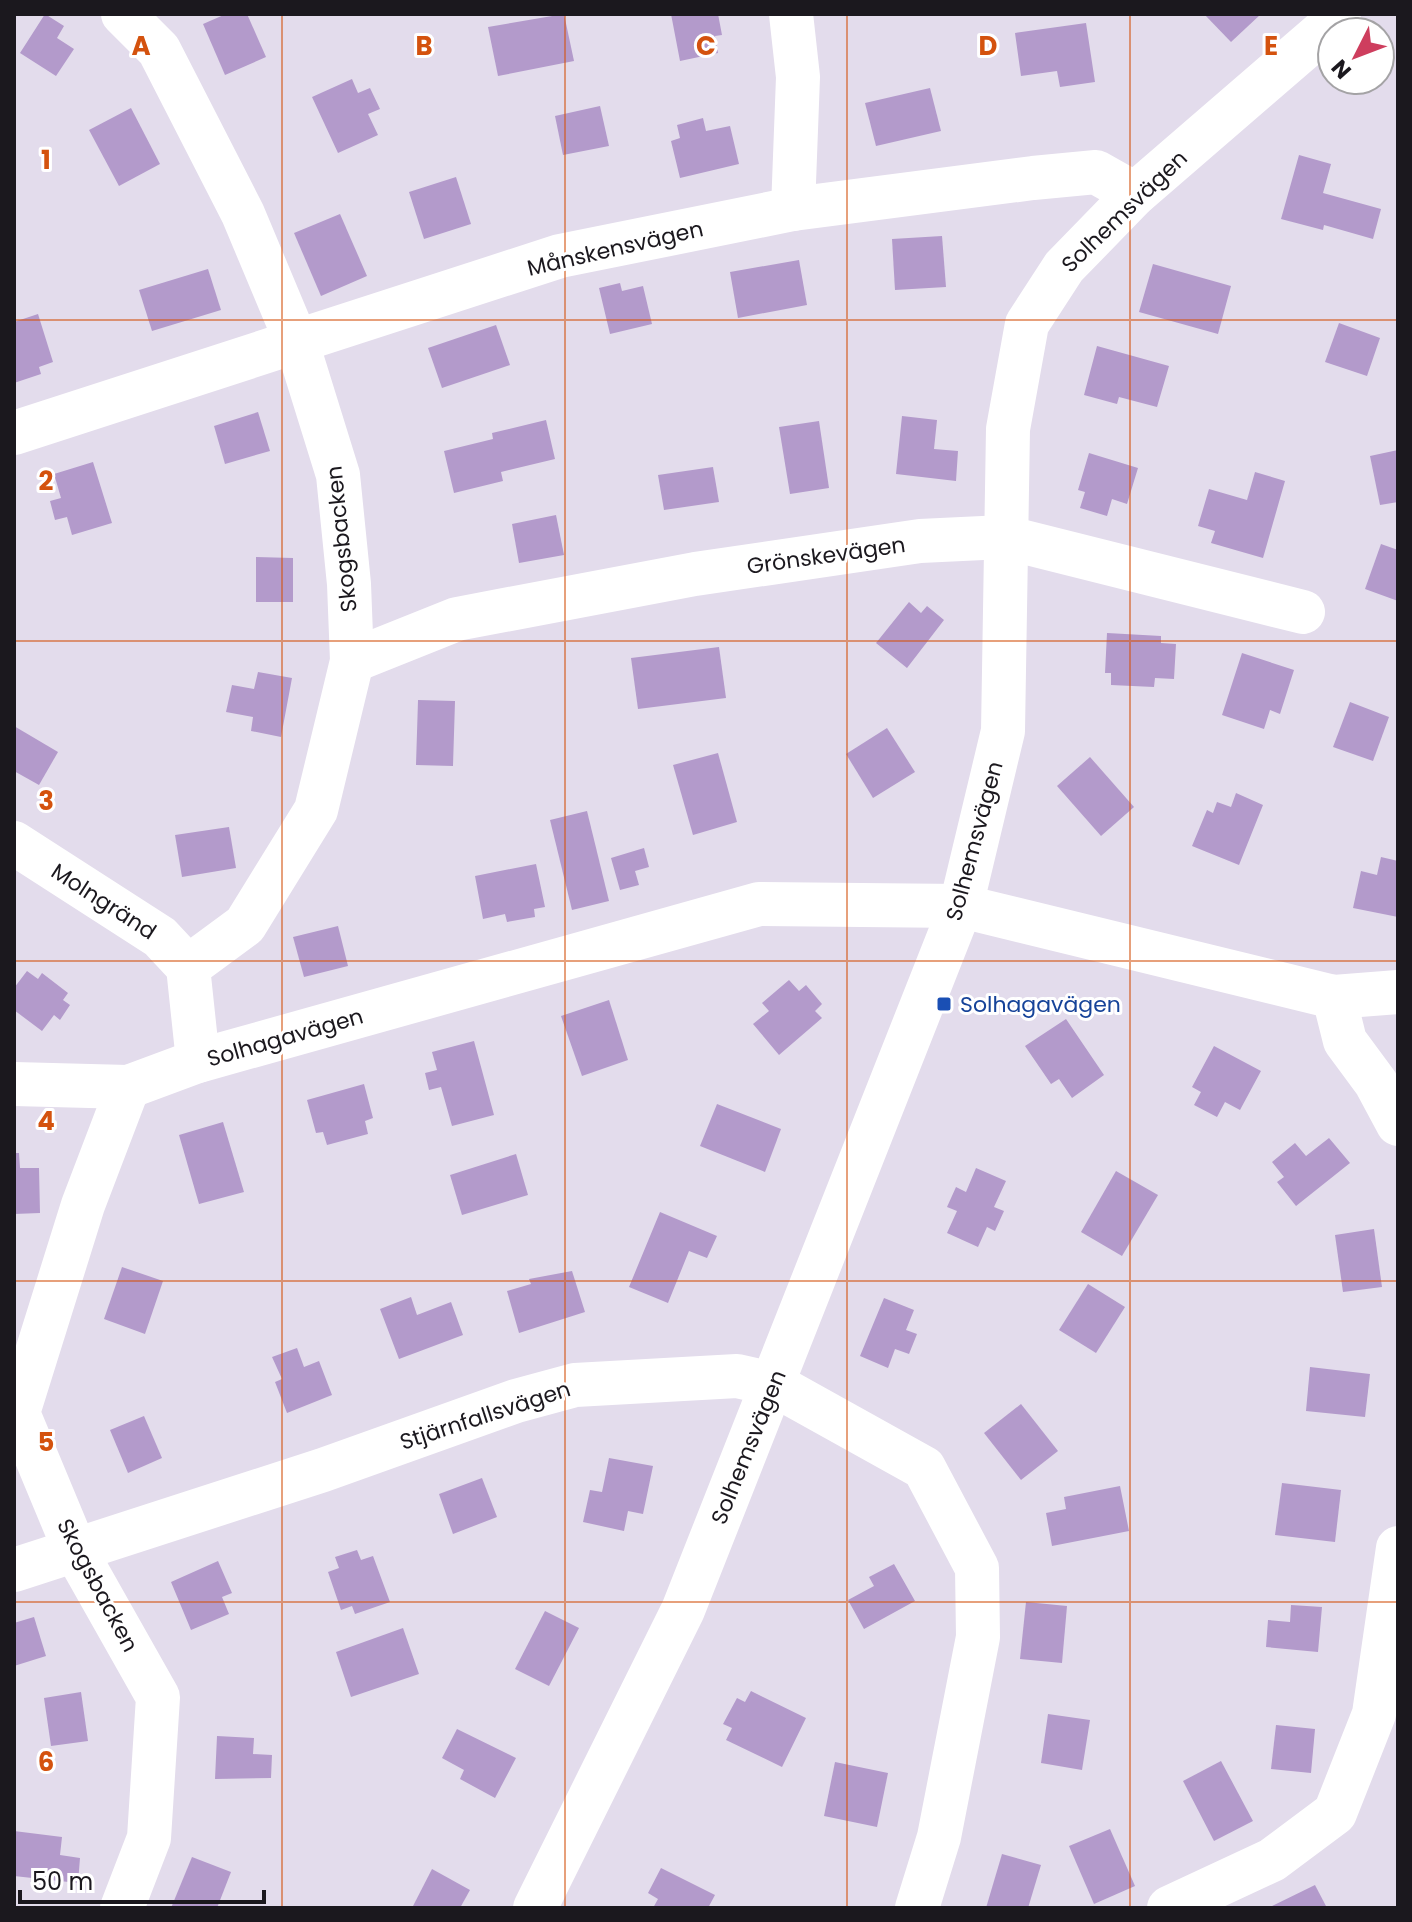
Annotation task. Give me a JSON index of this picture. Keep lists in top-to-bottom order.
{
  "streets": {
    "street": [
      "Solhemsvägen",
      "Månskensvägen",
      "Skogsbacken",
      "Grönskevägen",
      "Molngränd",
      "Solhagavägen",
      "Stjärnfallsvägen"
    ]
  },
  "crossings": [
    ["Solhemsvägen", "Månskensvägen"],
    ["Solhemsvägen", "Grönskevägen"],
    ["Solhemsvägen", "Solhagavägen"],
    ["Solhemsvägen", "Stjärnfallsvägen"],
    ["Månskensvägen", "Skogsbacken"],
    ["Skogsbacken", "Grönskevägen"],
    ["Skogsbacken", "Molngränd"],
    ["Skogsbacken", "Solhagavägen"],
    ["Skogsbacken", "Stjärnfallsvägen"]
  ],
  "places": {
    "transit": ["Solhagavägen"]
  },
  "scale_bar": "50 m",
  "north": "bottom left",
  "grid": {
    "columns": [
      "A",
      "B",
      "C",
      "D",
      "E"
    ],
    "rows": [
      "1",
      "2",
      "3",
      "4",
      "5",
      "6"
    ]
  }
}
